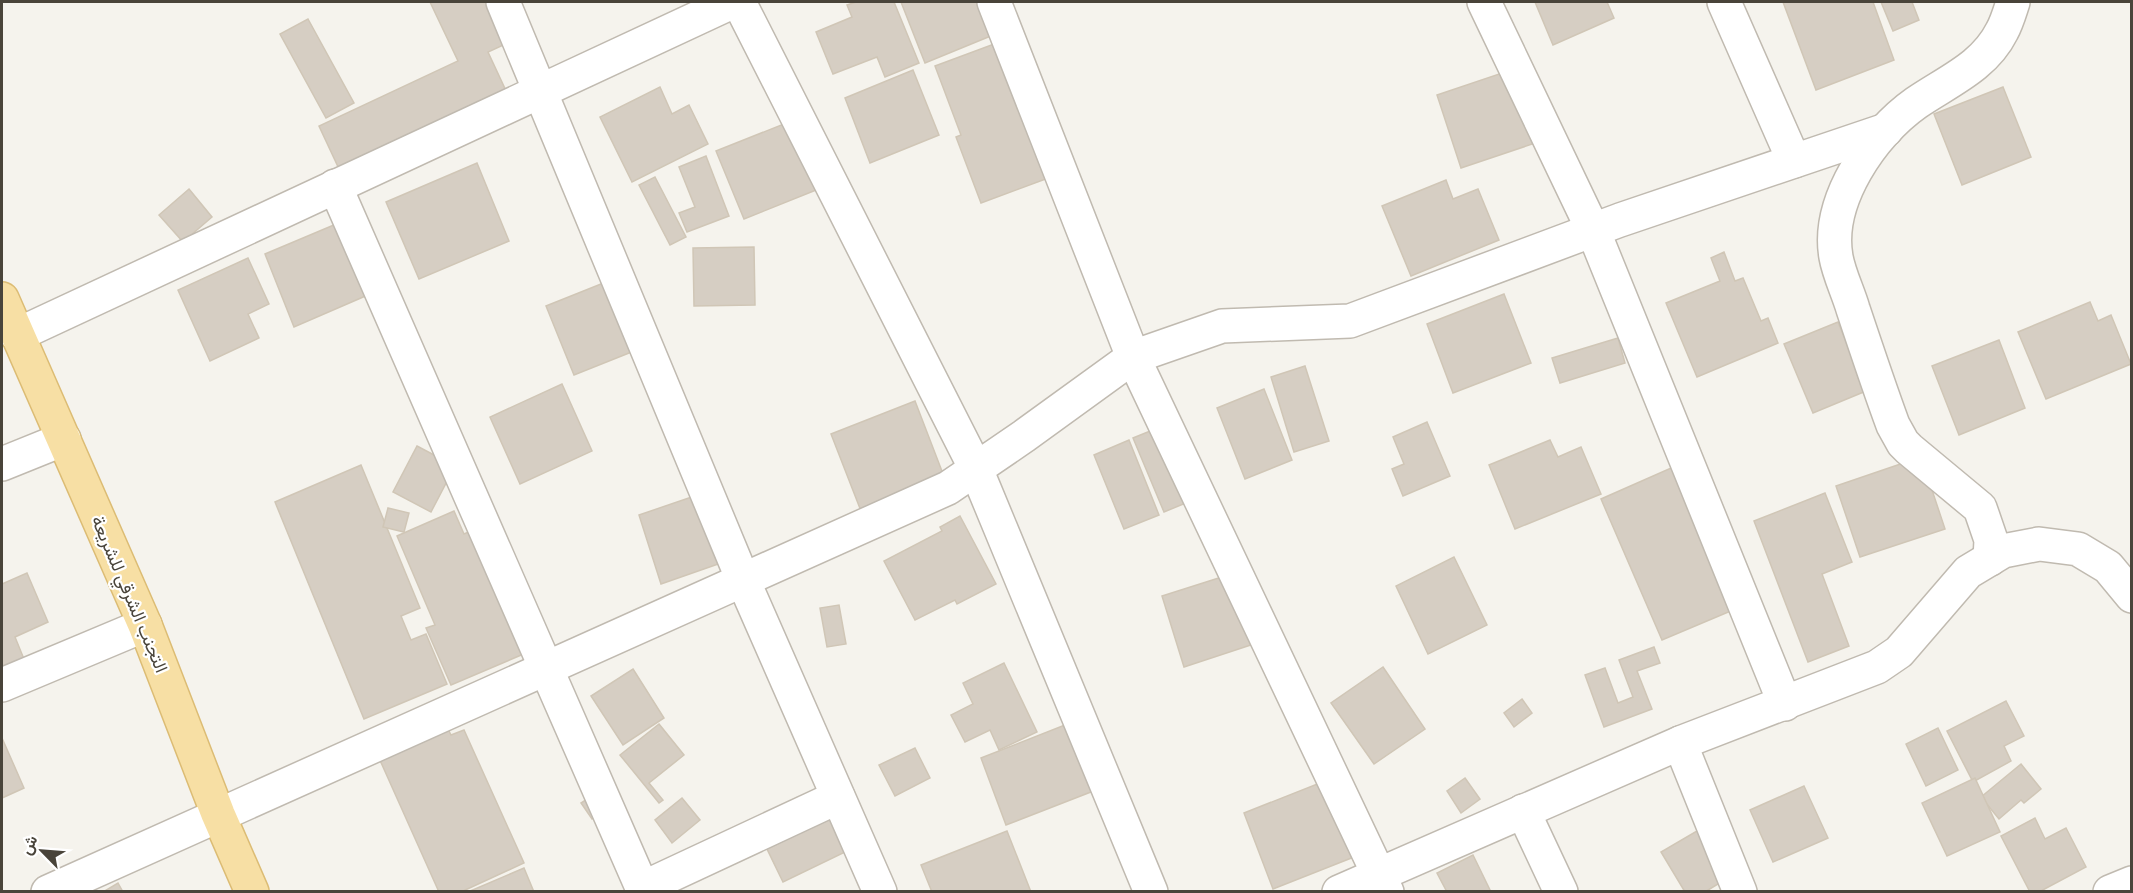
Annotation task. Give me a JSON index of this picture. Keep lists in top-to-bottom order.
{
  "streets": {
    "main road": ["التجنب الشرقي للشريعة"]
  },
  "north": "top left"
}
